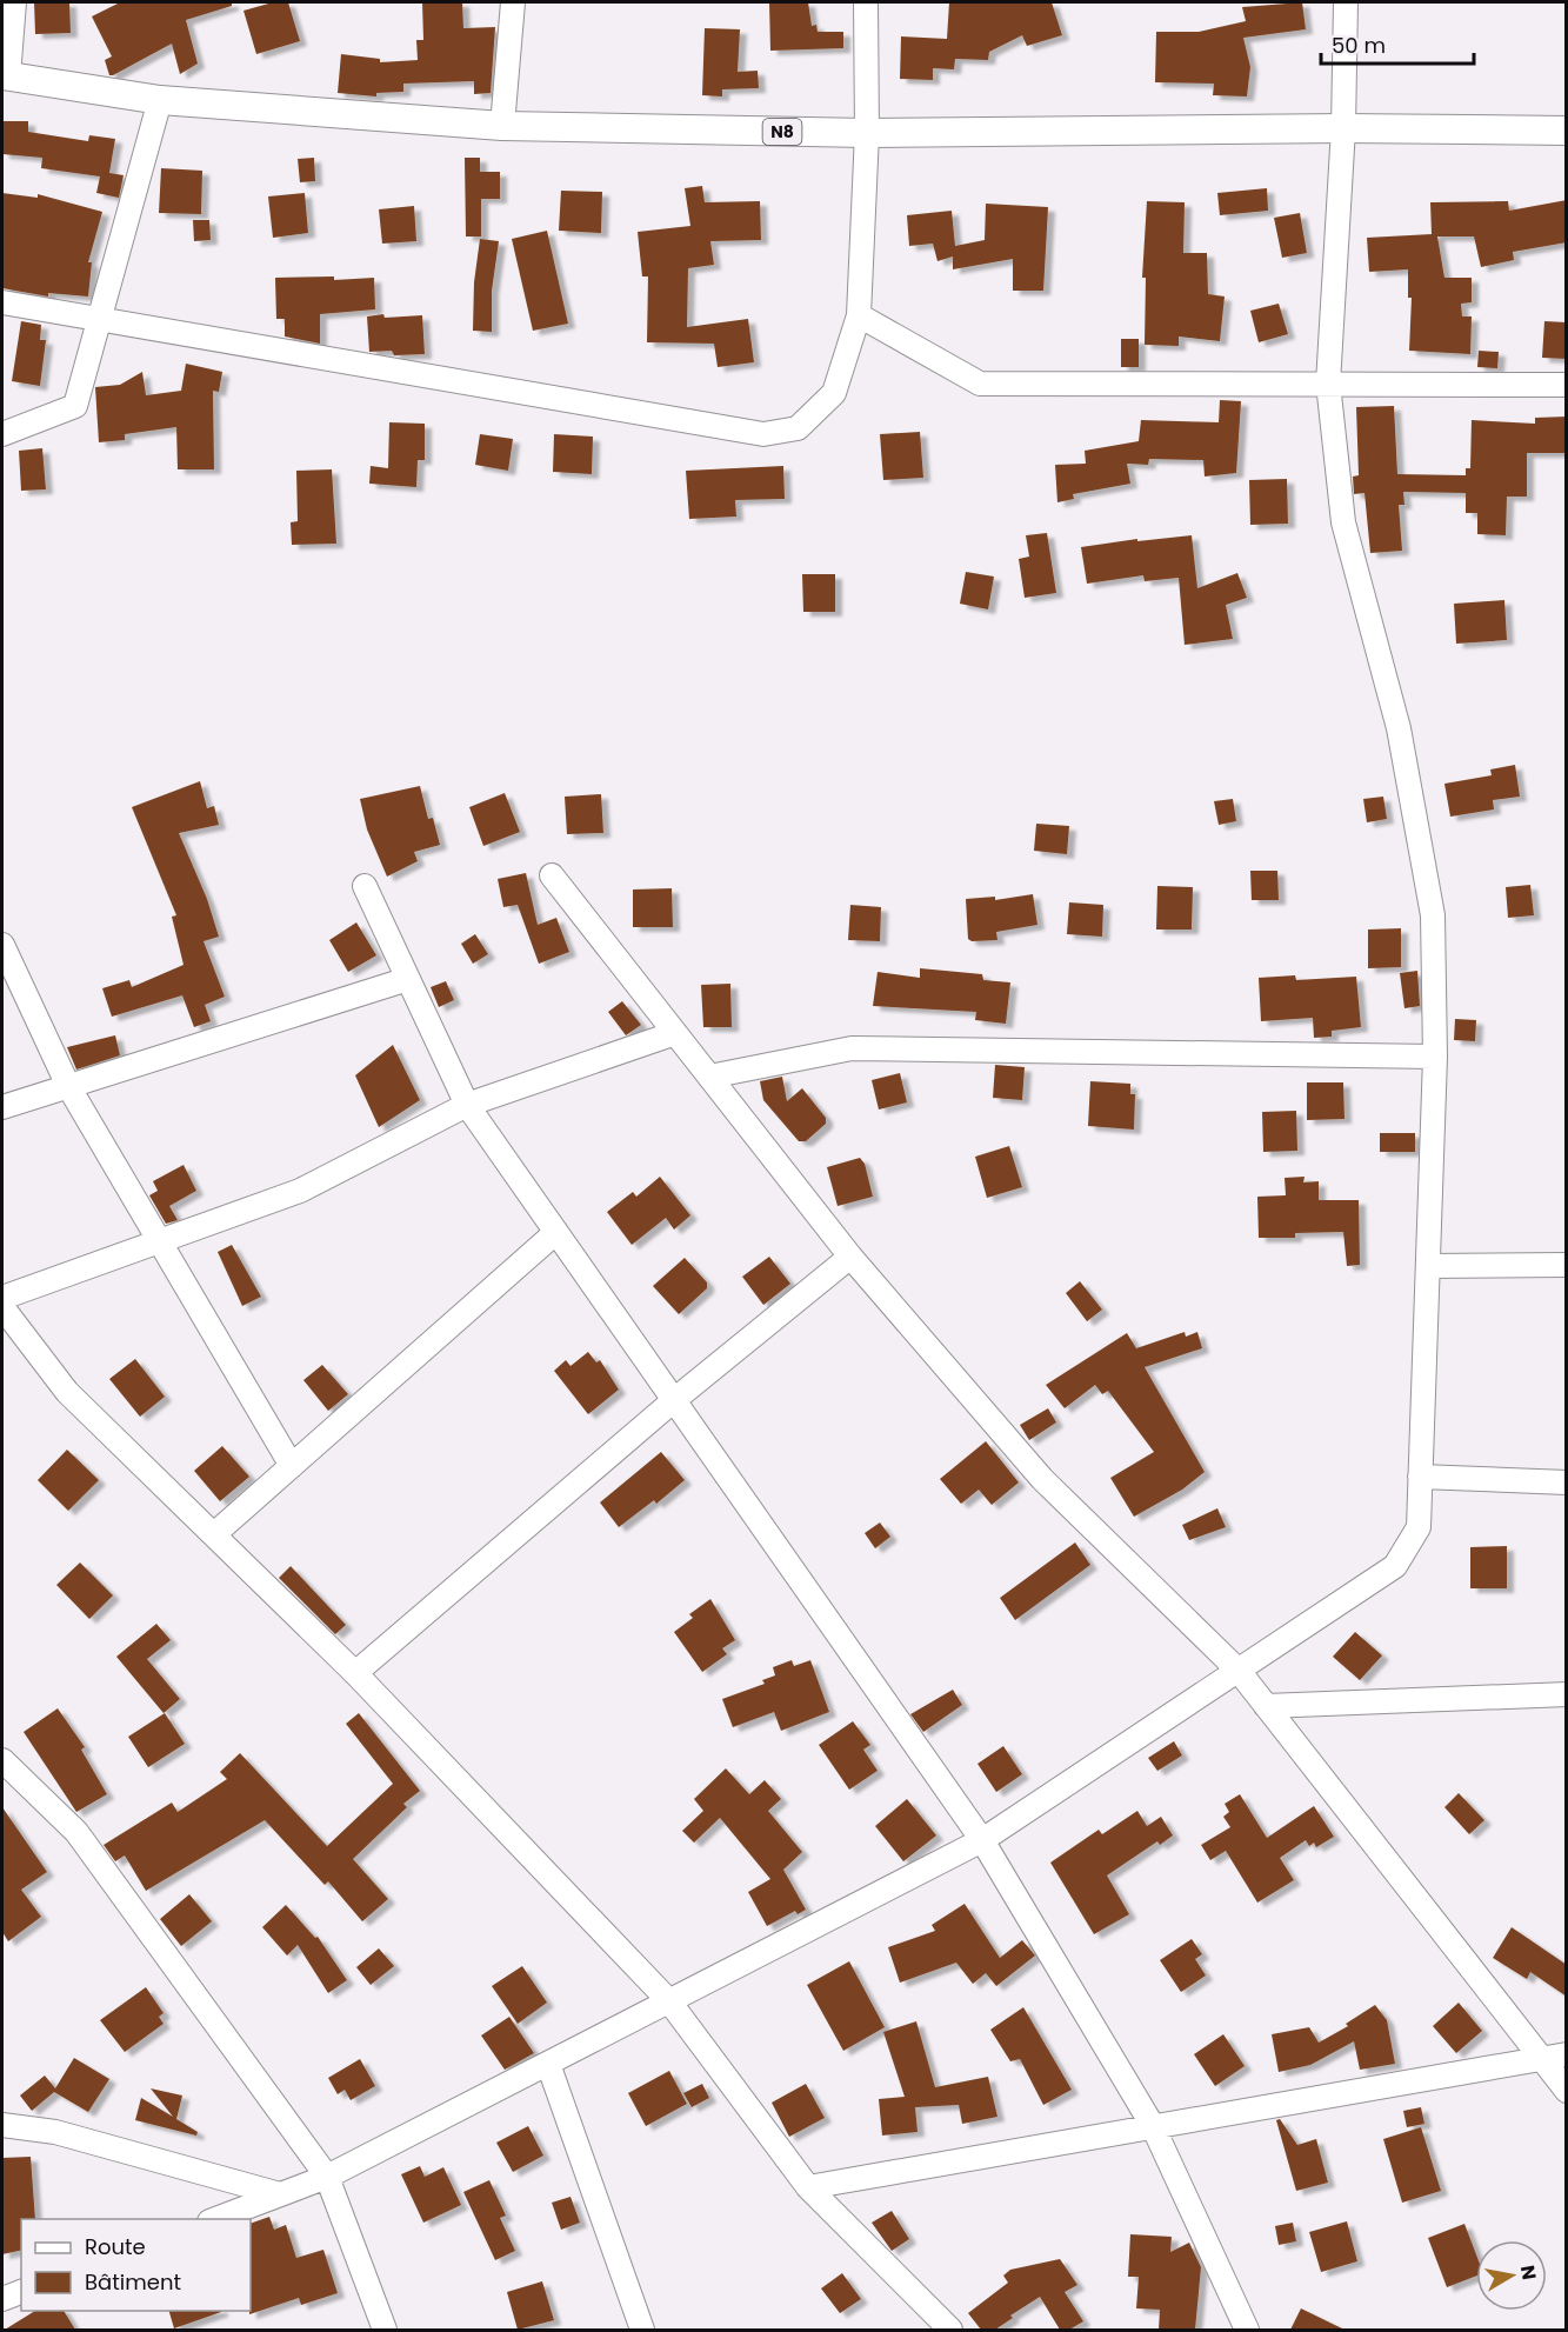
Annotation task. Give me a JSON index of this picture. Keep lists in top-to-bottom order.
{
  "streets": {
    "main road": ["N8"]
  },
  "legend": ["Route", "Bâtiment"],
  "scale_bar": "50 m",
  "north": "right"
}
